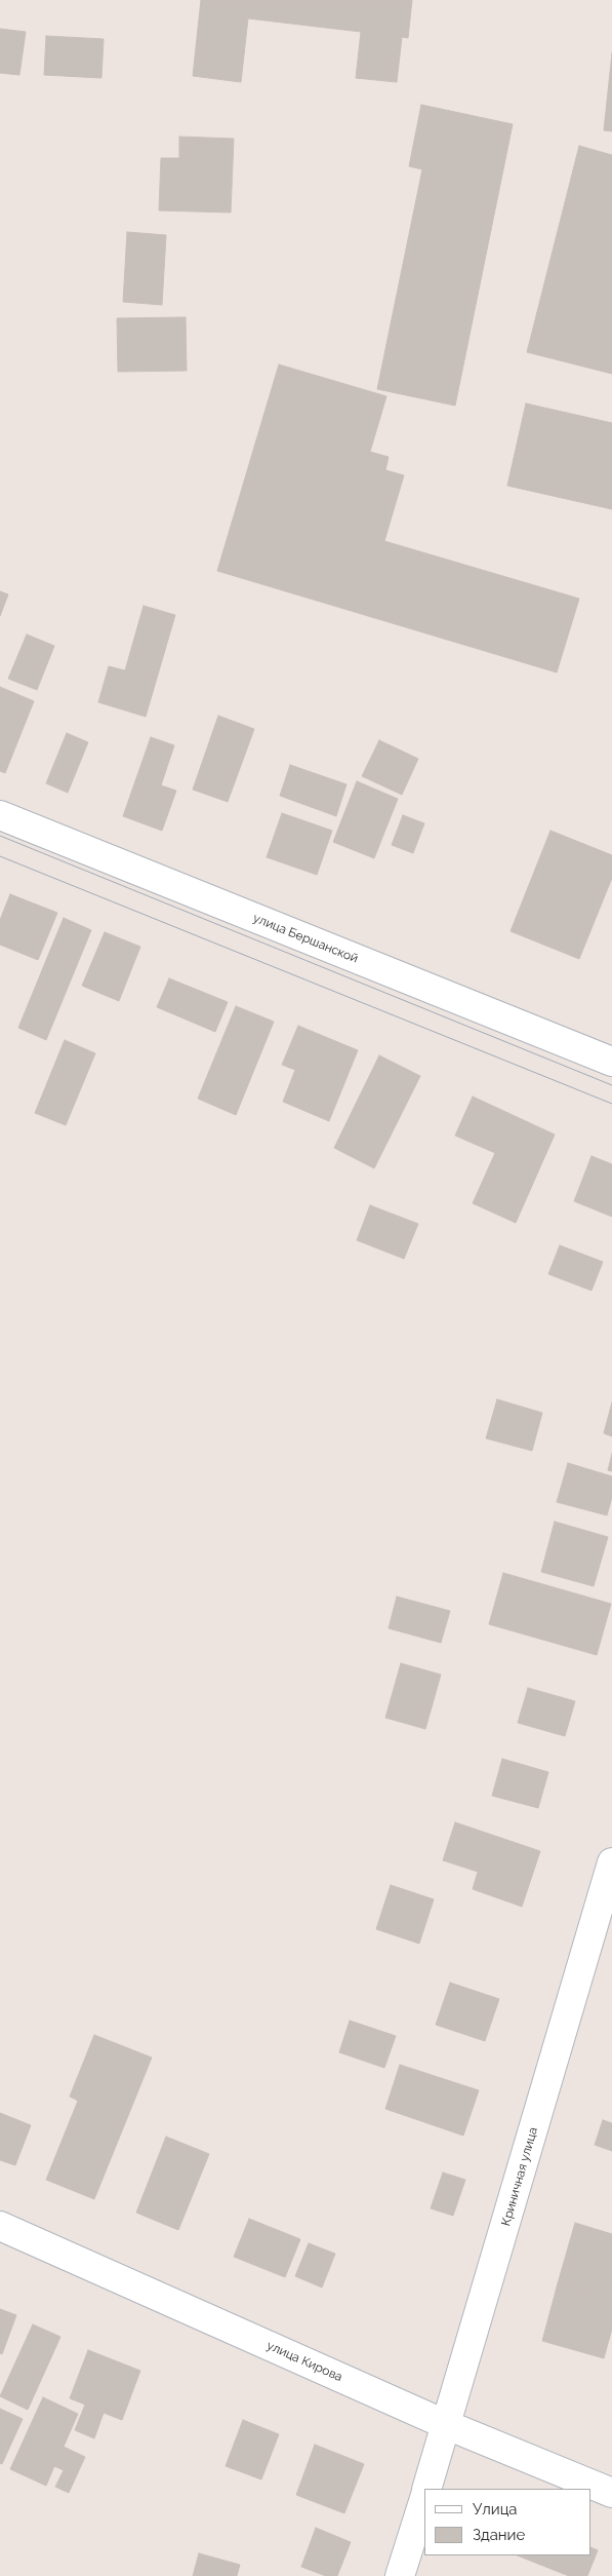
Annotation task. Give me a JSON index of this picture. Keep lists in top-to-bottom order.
{
  "streets": {
    "street": ["улица Бершанской", "Криничная улица", "улица Кирова"]
  },
  "crossings": [
    ["Криничная улица", "улица Кирова"]
  ],
  "legend": ["Улица", "Здание"]
}
